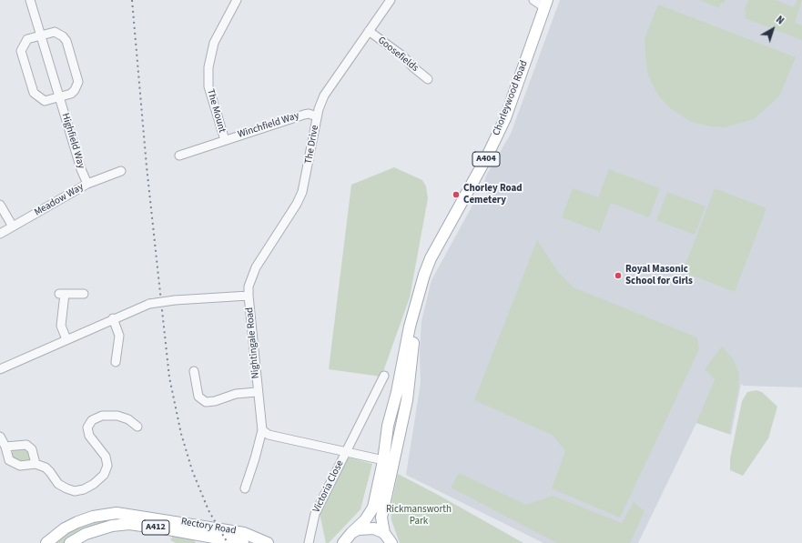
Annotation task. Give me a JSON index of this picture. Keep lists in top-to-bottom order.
{
  "streets": {
    "main road": [
      "Chorleywood Road",
      "A404",
      "Rectory Road",
      "A412"
    ],
    "street": [
      "Goosefields",
      "The Mount",
      "Winchfield Way",
      "Highfield Way",
      "The Drive",
      "Meadow Way",
      "Nightingale Road",
      "Victoria Close"
    ]
  },
  "crossings": [
    ["Goosefields", "The Drive"],
    ["Chorleywood Road", "A404"],
    ["The Mount", "Winchfield Way"],
    ["Winchfield Way", "The Drive"],
    ["Highfield Way", "Meadow Way"],
    ["The Drive", "Nightingale Road"]
  ],
  "parks": ["Rickmansworth Park"],
  "places": ["Chorley Road Cemetery", "Royal Masonic School for Girls"],
  "north": "top right"
}
